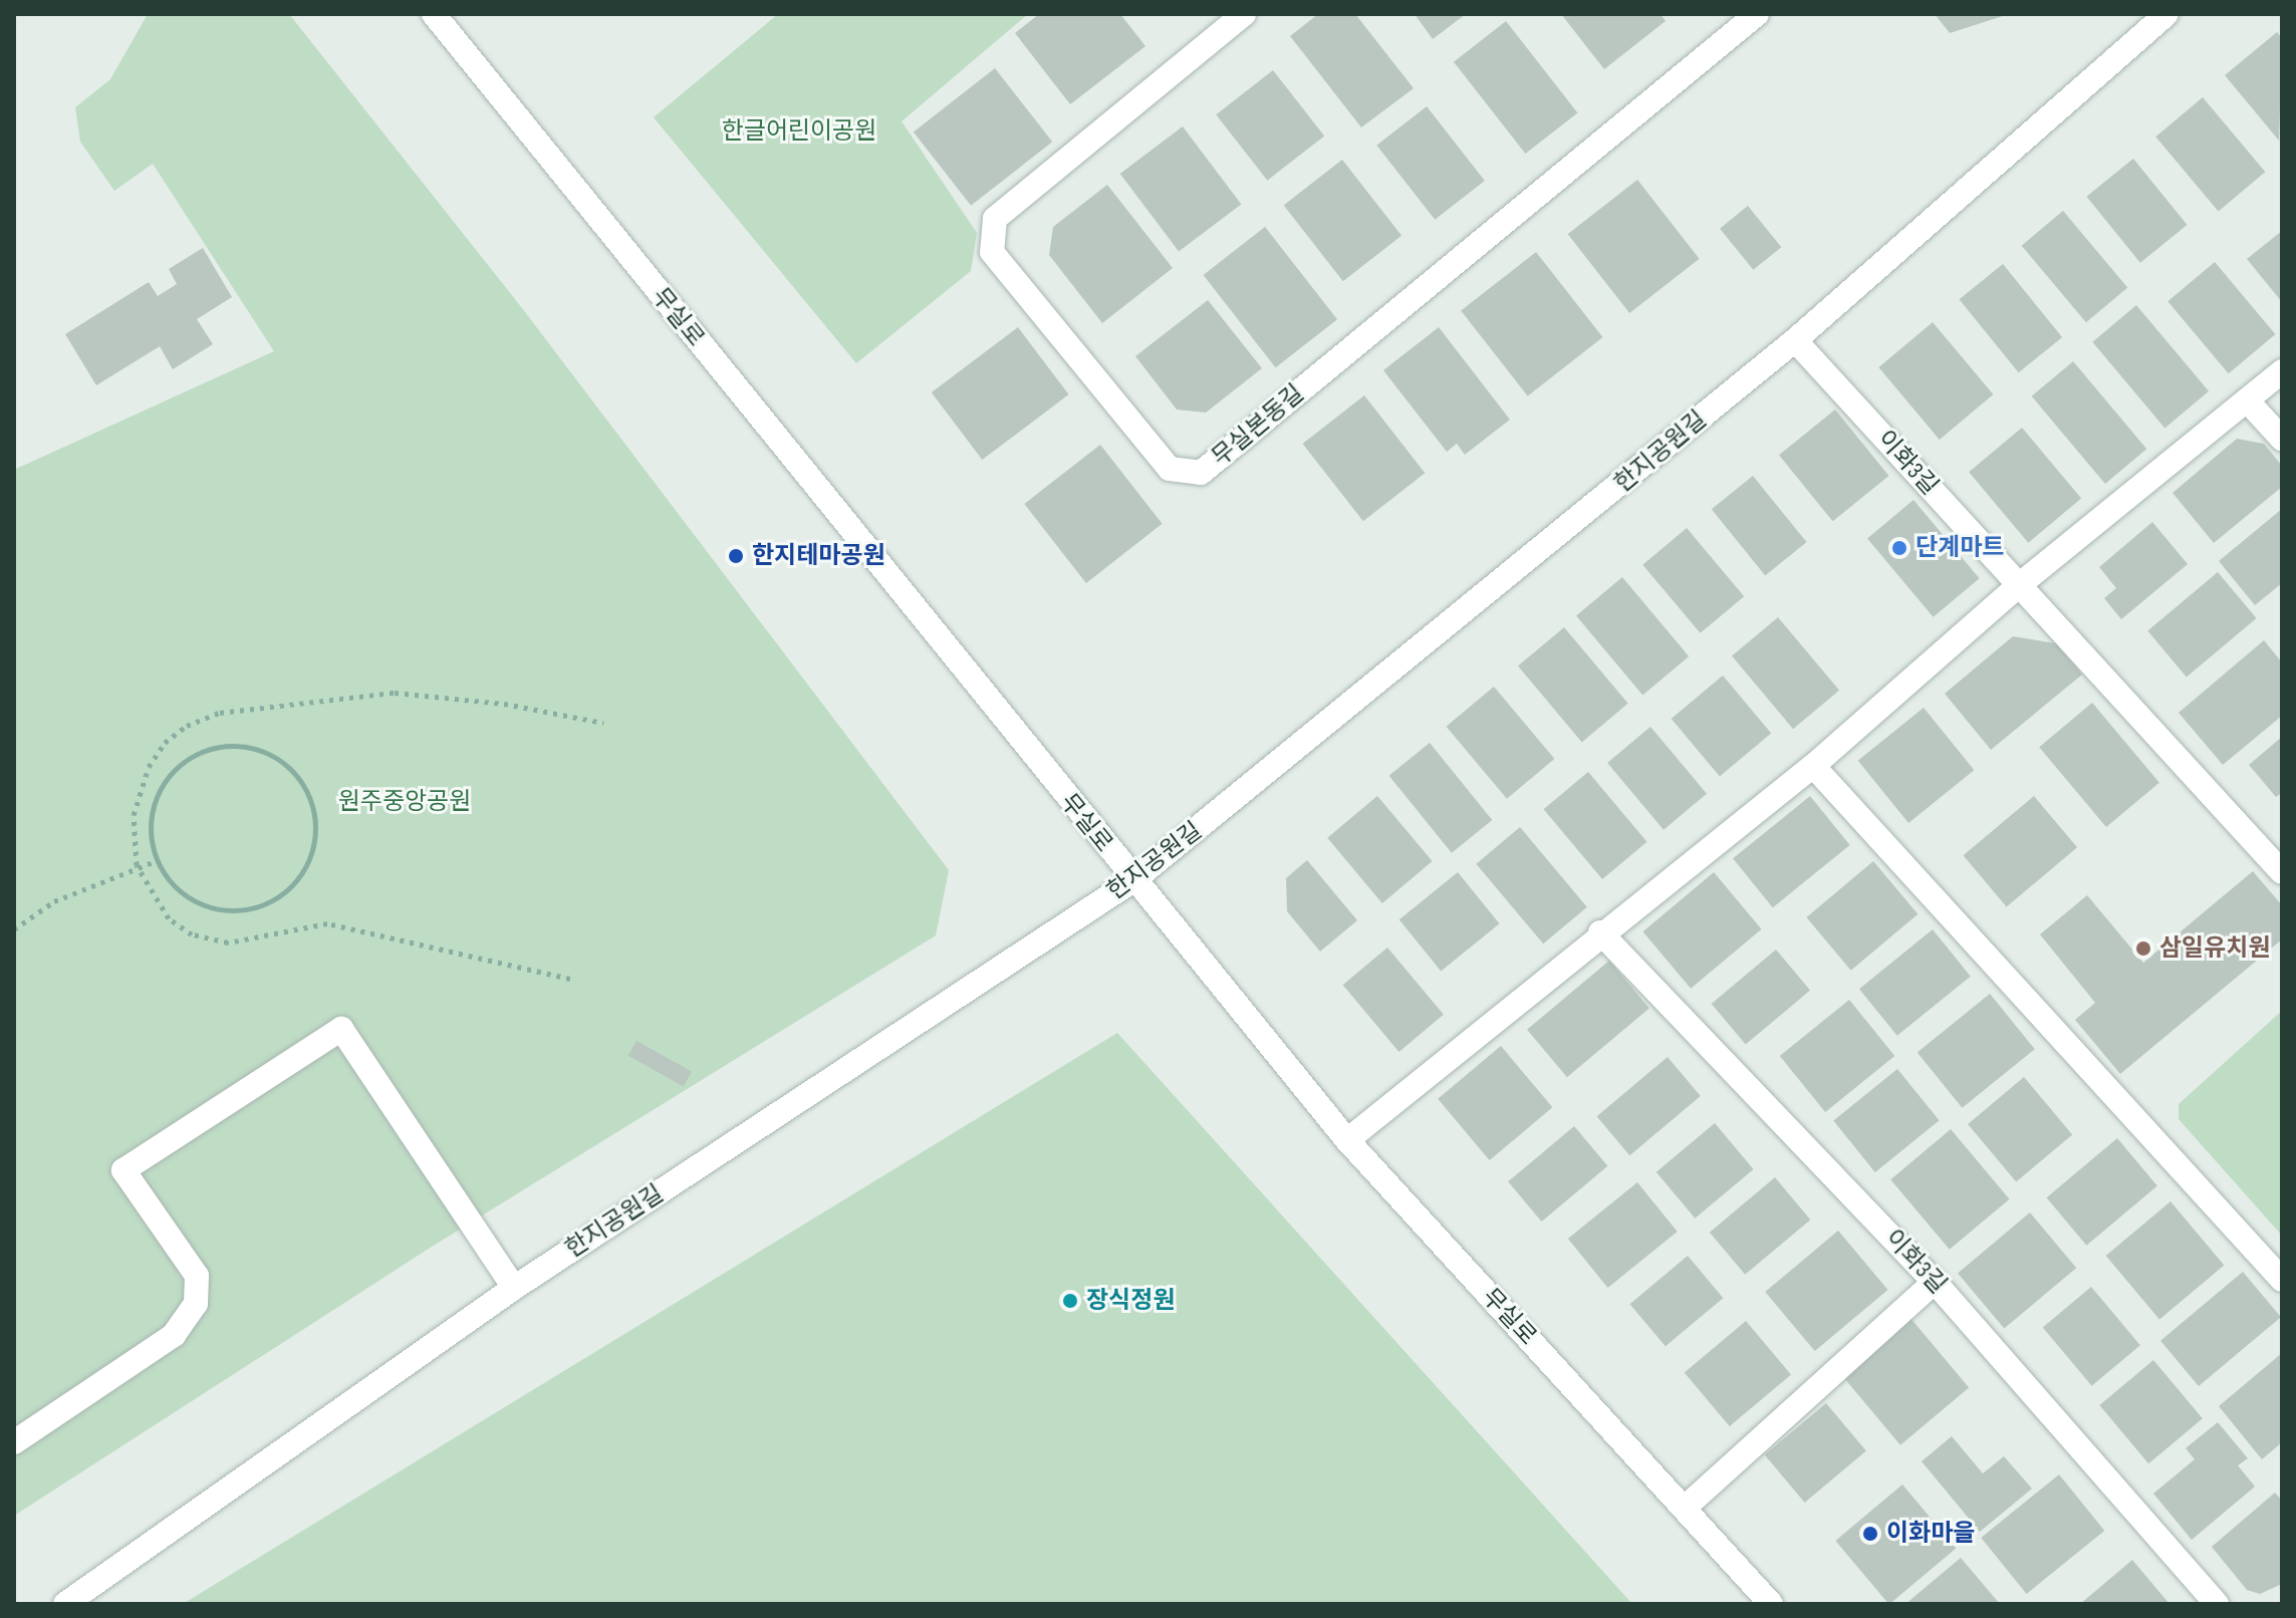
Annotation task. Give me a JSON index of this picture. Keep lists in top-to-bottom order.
{
  "streets": {
    "street": [
      "무실로",
      "무실본동길",
      "한지공원길",
      "이화3길"
    ]
  },
  "crossings": [
    ["무실로", "한지공원길"],
    ["한지공원길", "이화3길"]
  ],
  "parks": ["한글어린이공원", "원주중앙공원"],
  "places": [
    "단계마트",
    "한지테마공원",
    "삼일유치원",
    "장식정원",
    "이화마을"
  ]
}
